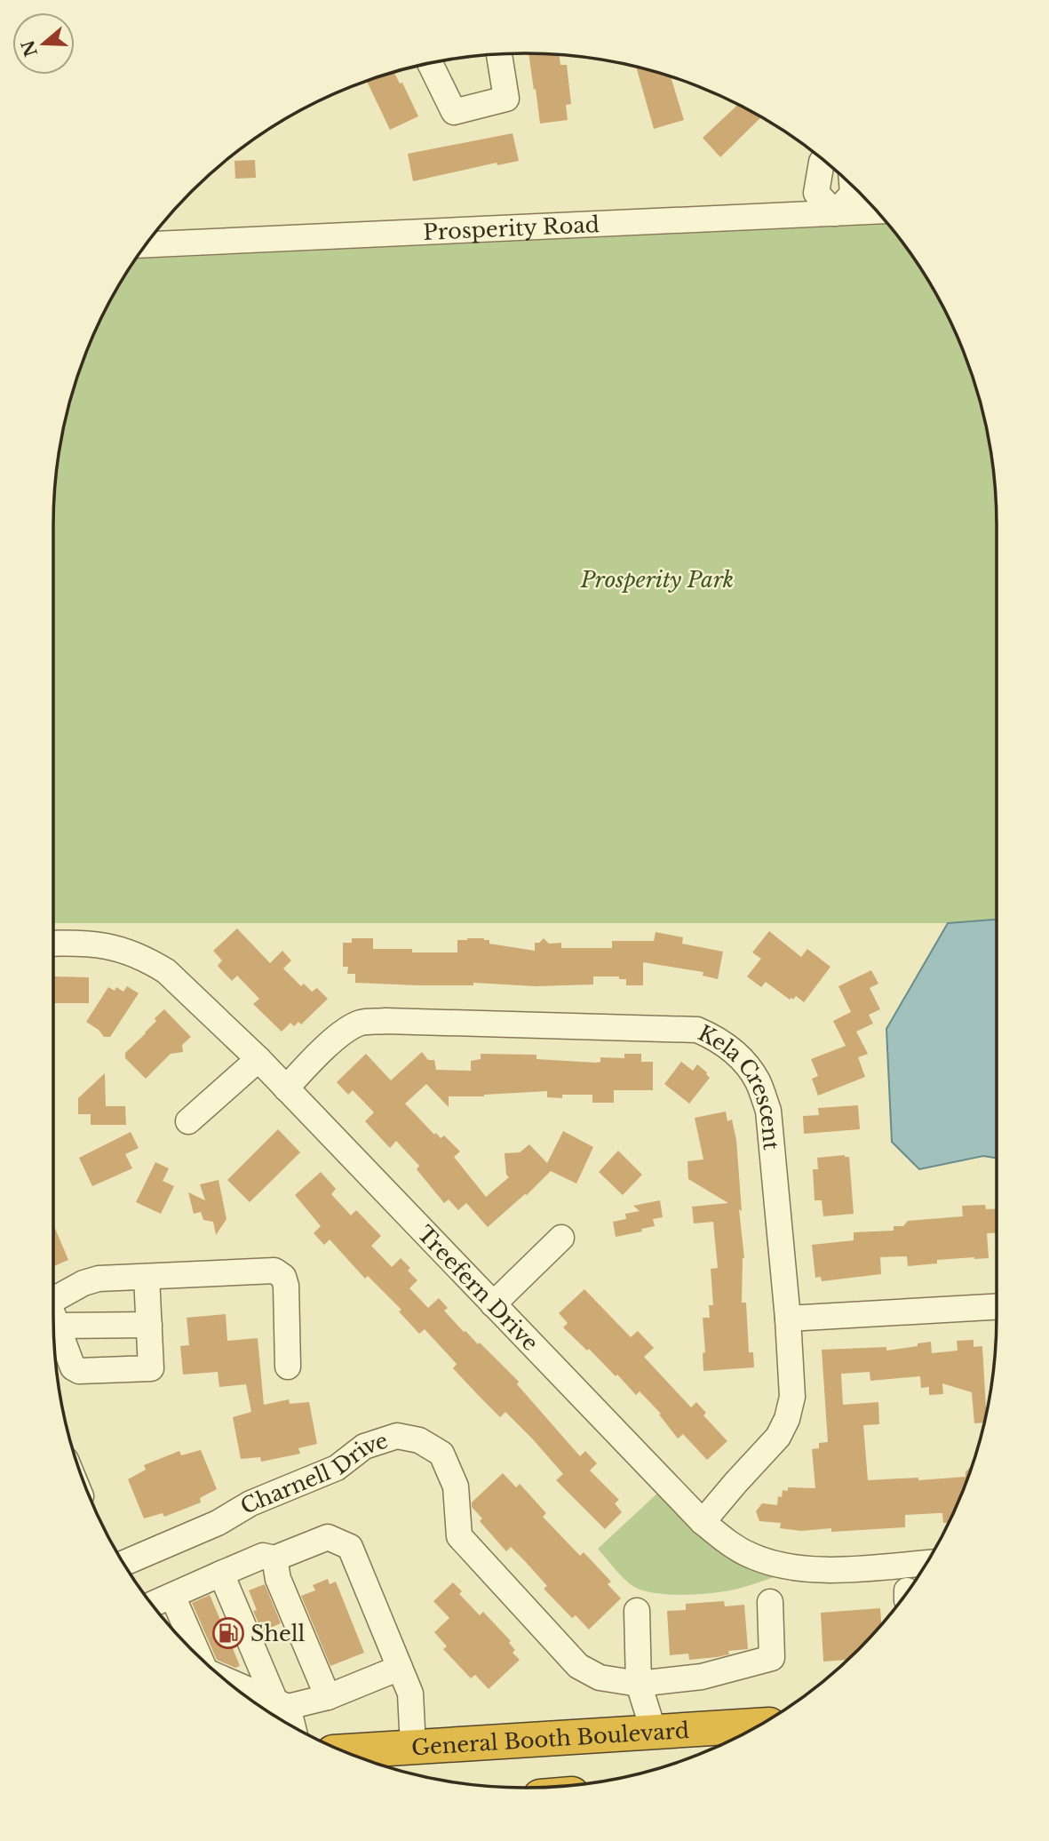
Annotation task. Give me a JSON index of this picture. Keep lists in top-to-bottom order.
{
  "streets": {
    "highway": ["General Booth Boulevard"],
    "street": [
      "Prosperity Road",
      "Kela Crescent",
      "Treefern Drive",
      "Charnell Drive"
    ]
  },
  "crossings": [
    ["Kela Crescent", "Treefern Drive"]
  ],
  "parks": ["Prosperity Park"],
  "places": {
    "fuel station": ["Shell"]
  },
  "north": "left"
}
